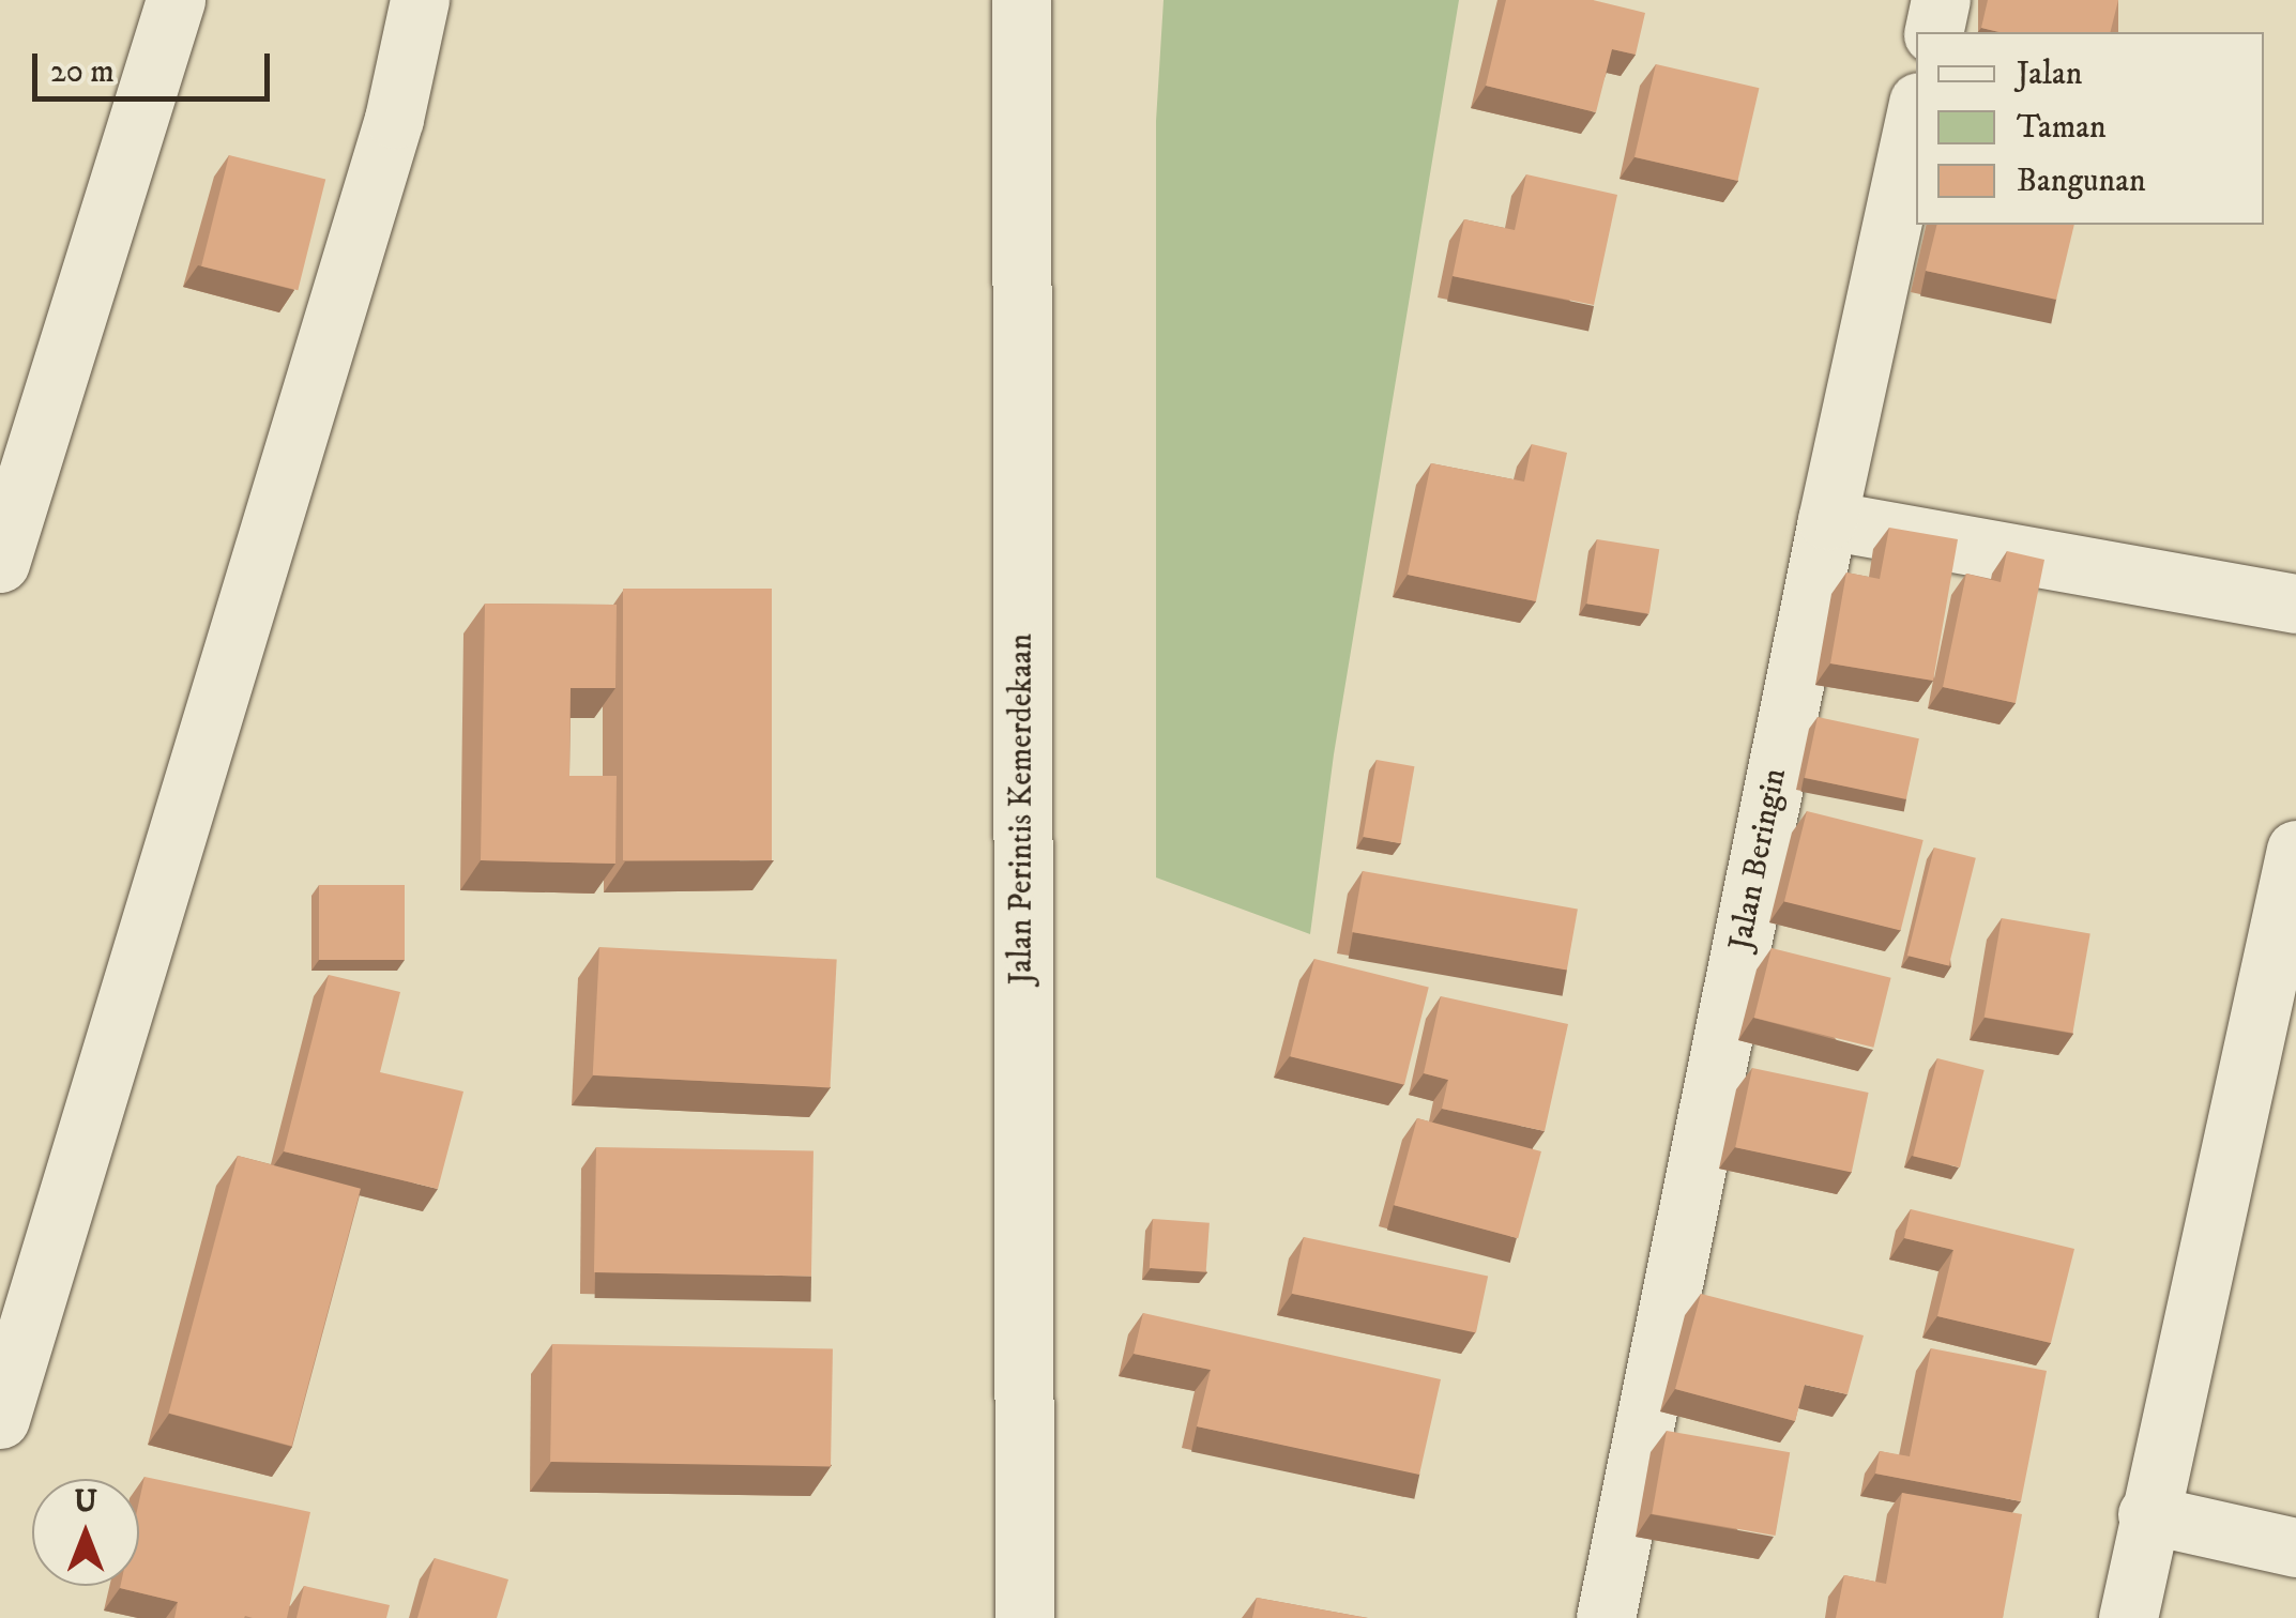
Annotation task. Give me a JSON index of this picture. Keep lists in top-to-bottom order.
{
  "streets": {
    "street": ["Jalan Perintis Kemerdekaan", "Jalan Beringin"]
  },
  "legend": ["Jalan", "Taman", "Bangunan"],
  "scale_bar": "20 m",
  "north": "top"
}
